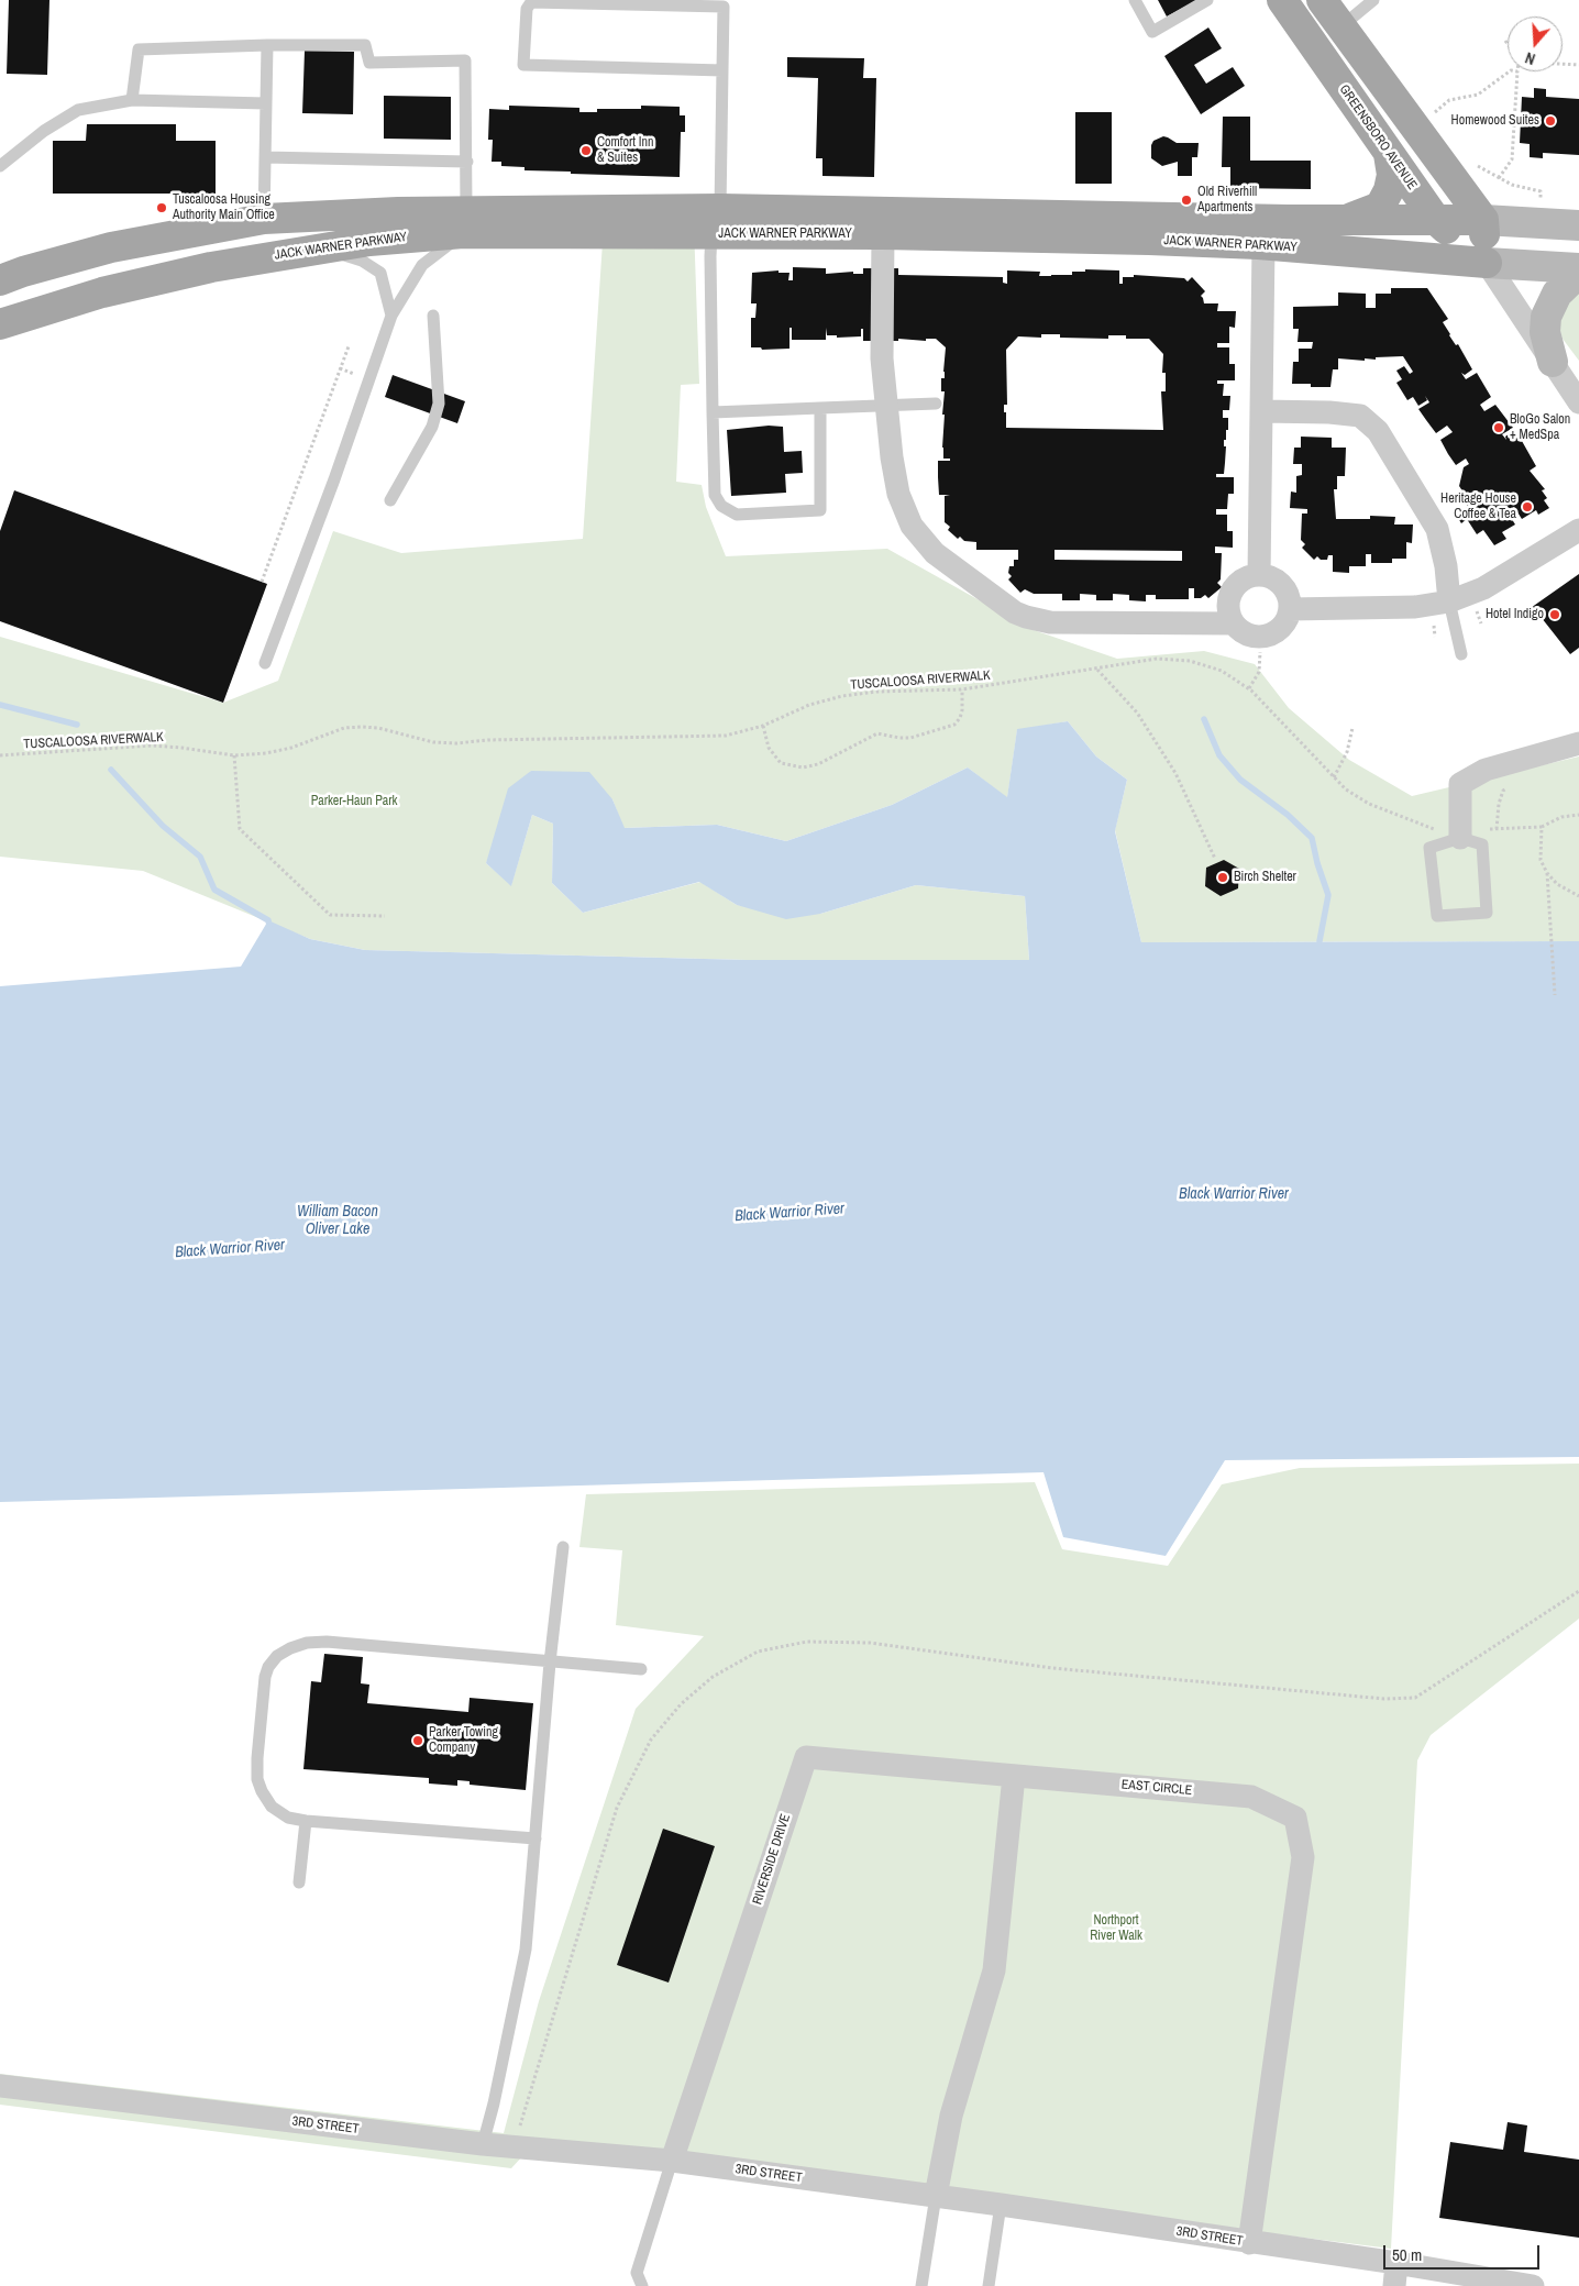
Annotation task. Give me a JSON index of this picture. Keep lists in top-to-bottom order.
{
  "streets": {
    "main road": ["GREENSBORO AVENUE", "JACK WARNER PARKWAY"],
    "street": ["EAST CIRCLE", "RIVERSIDE DRIVE", "3RD STREET"],
    "path": ["TUSCALOOSA RIVERWALK"]
  },
  "crossings": [
    ["GREENSBORO AVENUE", "JACK WARNER PARKWAY"],
    ["EAST CIRCLE", "RIVERSIDE DRIVE"],
    ["EAST CIRCLE", "3RD STREET"],
    ["RIVERSIDE DRIVE", "3RD STREET"]
  ],
  "water": ["Black Warrior River", "William Bacon Oliver Lake"],
  "parks": ["Parker-Haun Park", "Northport River Walk"],
  "places": [
    "Homewood Suites",
    "Comfort Inn & Suites",
    "Old Riverhill Apartments",
    "Tuscaloosa Housing Authority Main Office",
    "BloGo Salon + MedSpa",
    "Heritage House Coffee & Tea",
    "Hotel Indigo",
    "Birch Shelter",
    "Parker Towing Company"
  ],
  "scale_bar": "50 m",
  "north": "bottom"
}
